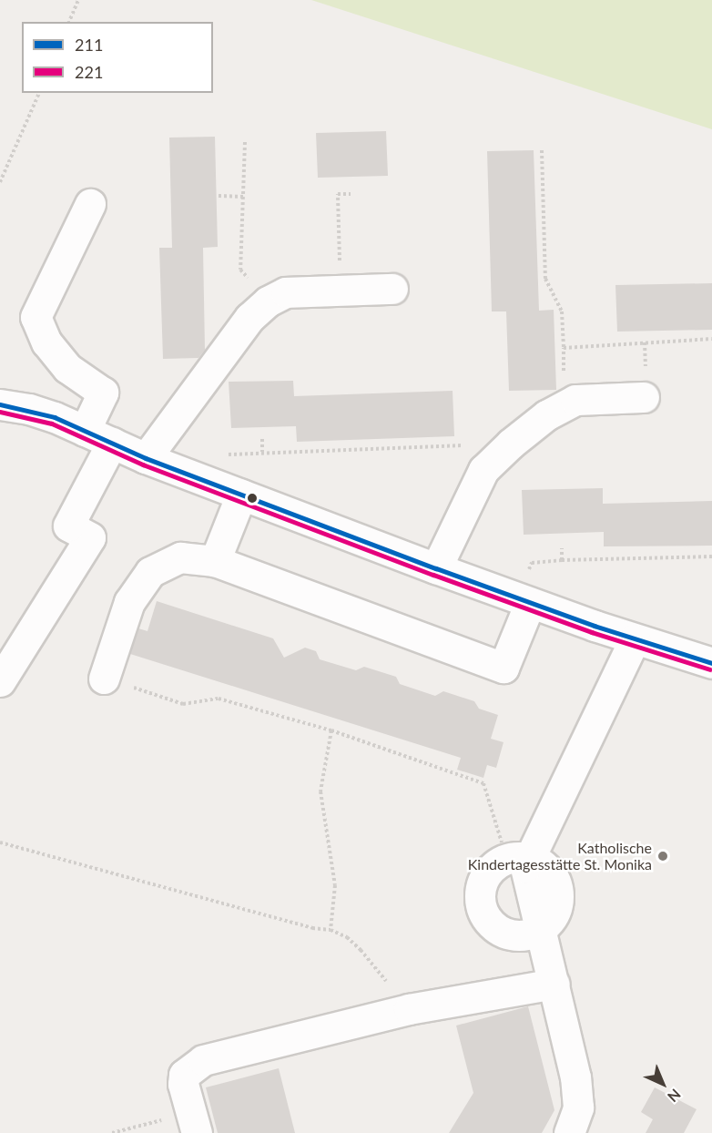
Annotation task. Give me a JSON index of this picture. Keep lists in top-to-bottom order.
{
  "places": ["Katholische Kindertagesstätte St. Monika"],
  "lines": ["transit line 211", "transit line 221"],
  "legend": ["211", "221"],
  "north": "bottom right"
}
